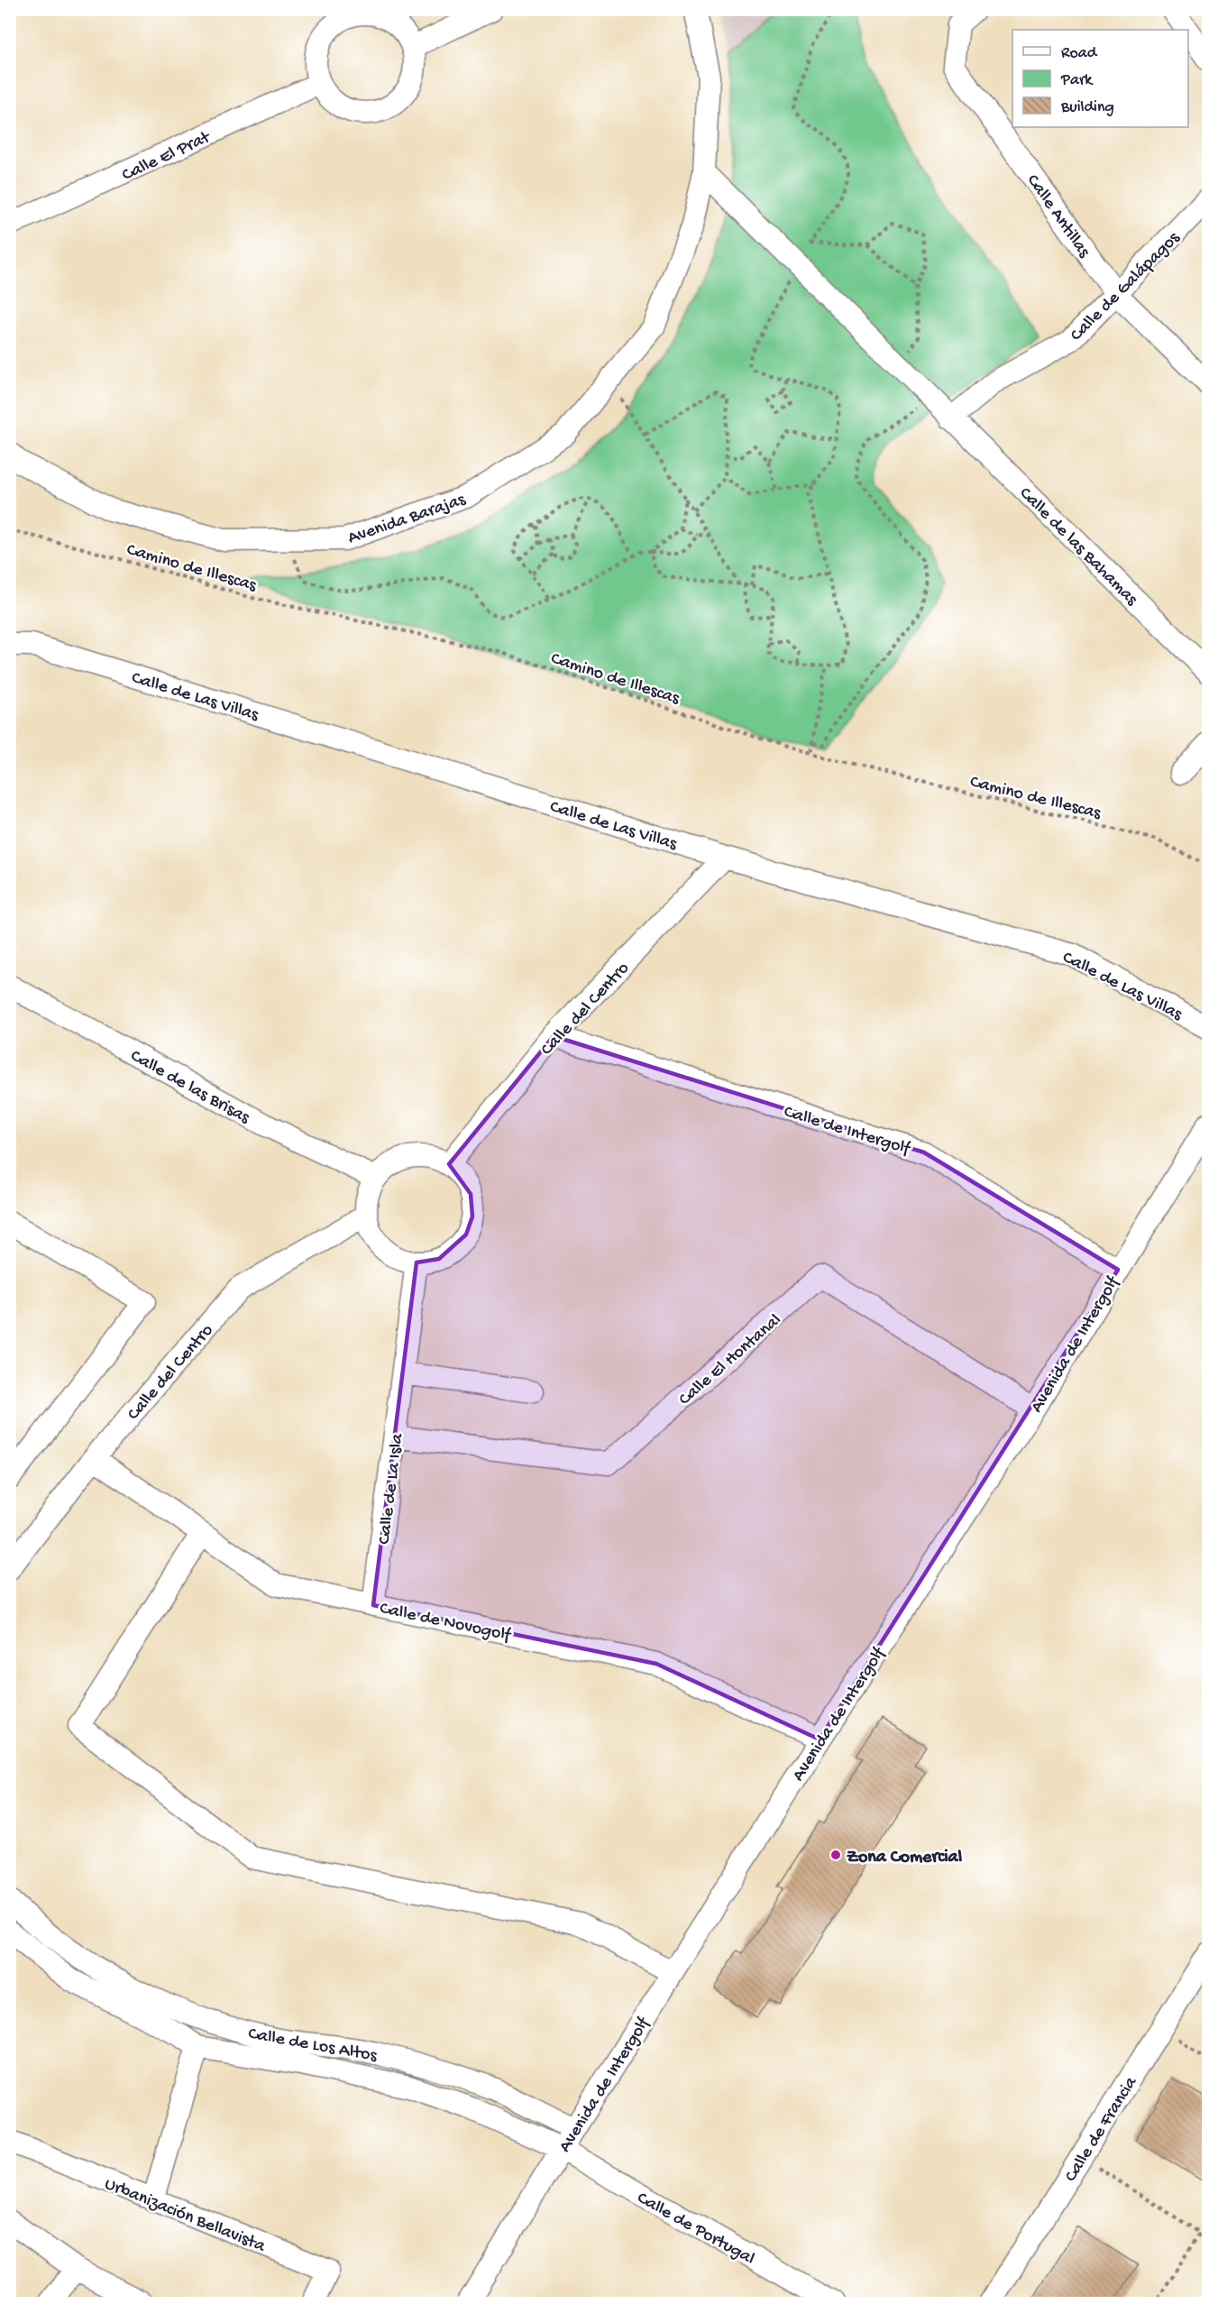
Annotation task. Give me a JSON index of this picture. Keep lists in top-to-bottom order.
{
  "streets": {
    "street": [
      "Calle El Prat",
      "Calle Antillas",
      "Calle de Galápagos",
      "Avenida Barajas",
      "Calle de las Bahamas",
      "Calle de Las Villas",
      "Calle del Centro",
      "Calle de las Brisas",
      "Calle de Intergolf",
      "Avenida de Intergolf",
      "Calle El Hontanal",
      "Calle de La Isla",
      "Calle de Novogolf",
      "Calle de Los Altos",
      "Calle de Francia",
      "Urbanización Bellavista",
      "Calle de Portugal"
    ],
    "path": ["Camino de Illescas"]
  },
  "crossings": [
    ["Calle Antillas", "Calle de Galápagos"],
    ["Calle de Galápagos", "Calle de las Bahamas"],
    ["Avenida Barajas", "Calle de las Bahamas"],
    ["Calle de Las Villas", "Calle del Centro"],
    ["Calle del Centro", "Calle de las Brisas"],
    ["Calle del Centro", "Calle de Intergolf"],
    ["Calle del Centro", "Calle de La Isla"],
    ["Calle del Centro", "Calle de Novogolf"],
    ["Calle de las Brisas", "Calle de La Isla"],
    ["Calle de Intergolf", "Avenida de Intergolf"],
    ["Avenida de Intergolf", "Calle El Hontanal"],
    ["Avenida de Intergolf", "Calle de Novogolf"],
    ["Avenida de Intergolf", "Calle de Los Altos"],
    ["Avenida de Intergolf", "Calle de Portugal"],
    ["Calle El Hontanal", "Calle de La Isla"],
    ["Calle de La Isla", "Calle de Novogolf"],
    ["Calle de Los Altos", "Calle de Portugal"]
  ],
  "places": ["Zona Comercial"],
  "legend": ["Road", "Park", "Building"]
}
